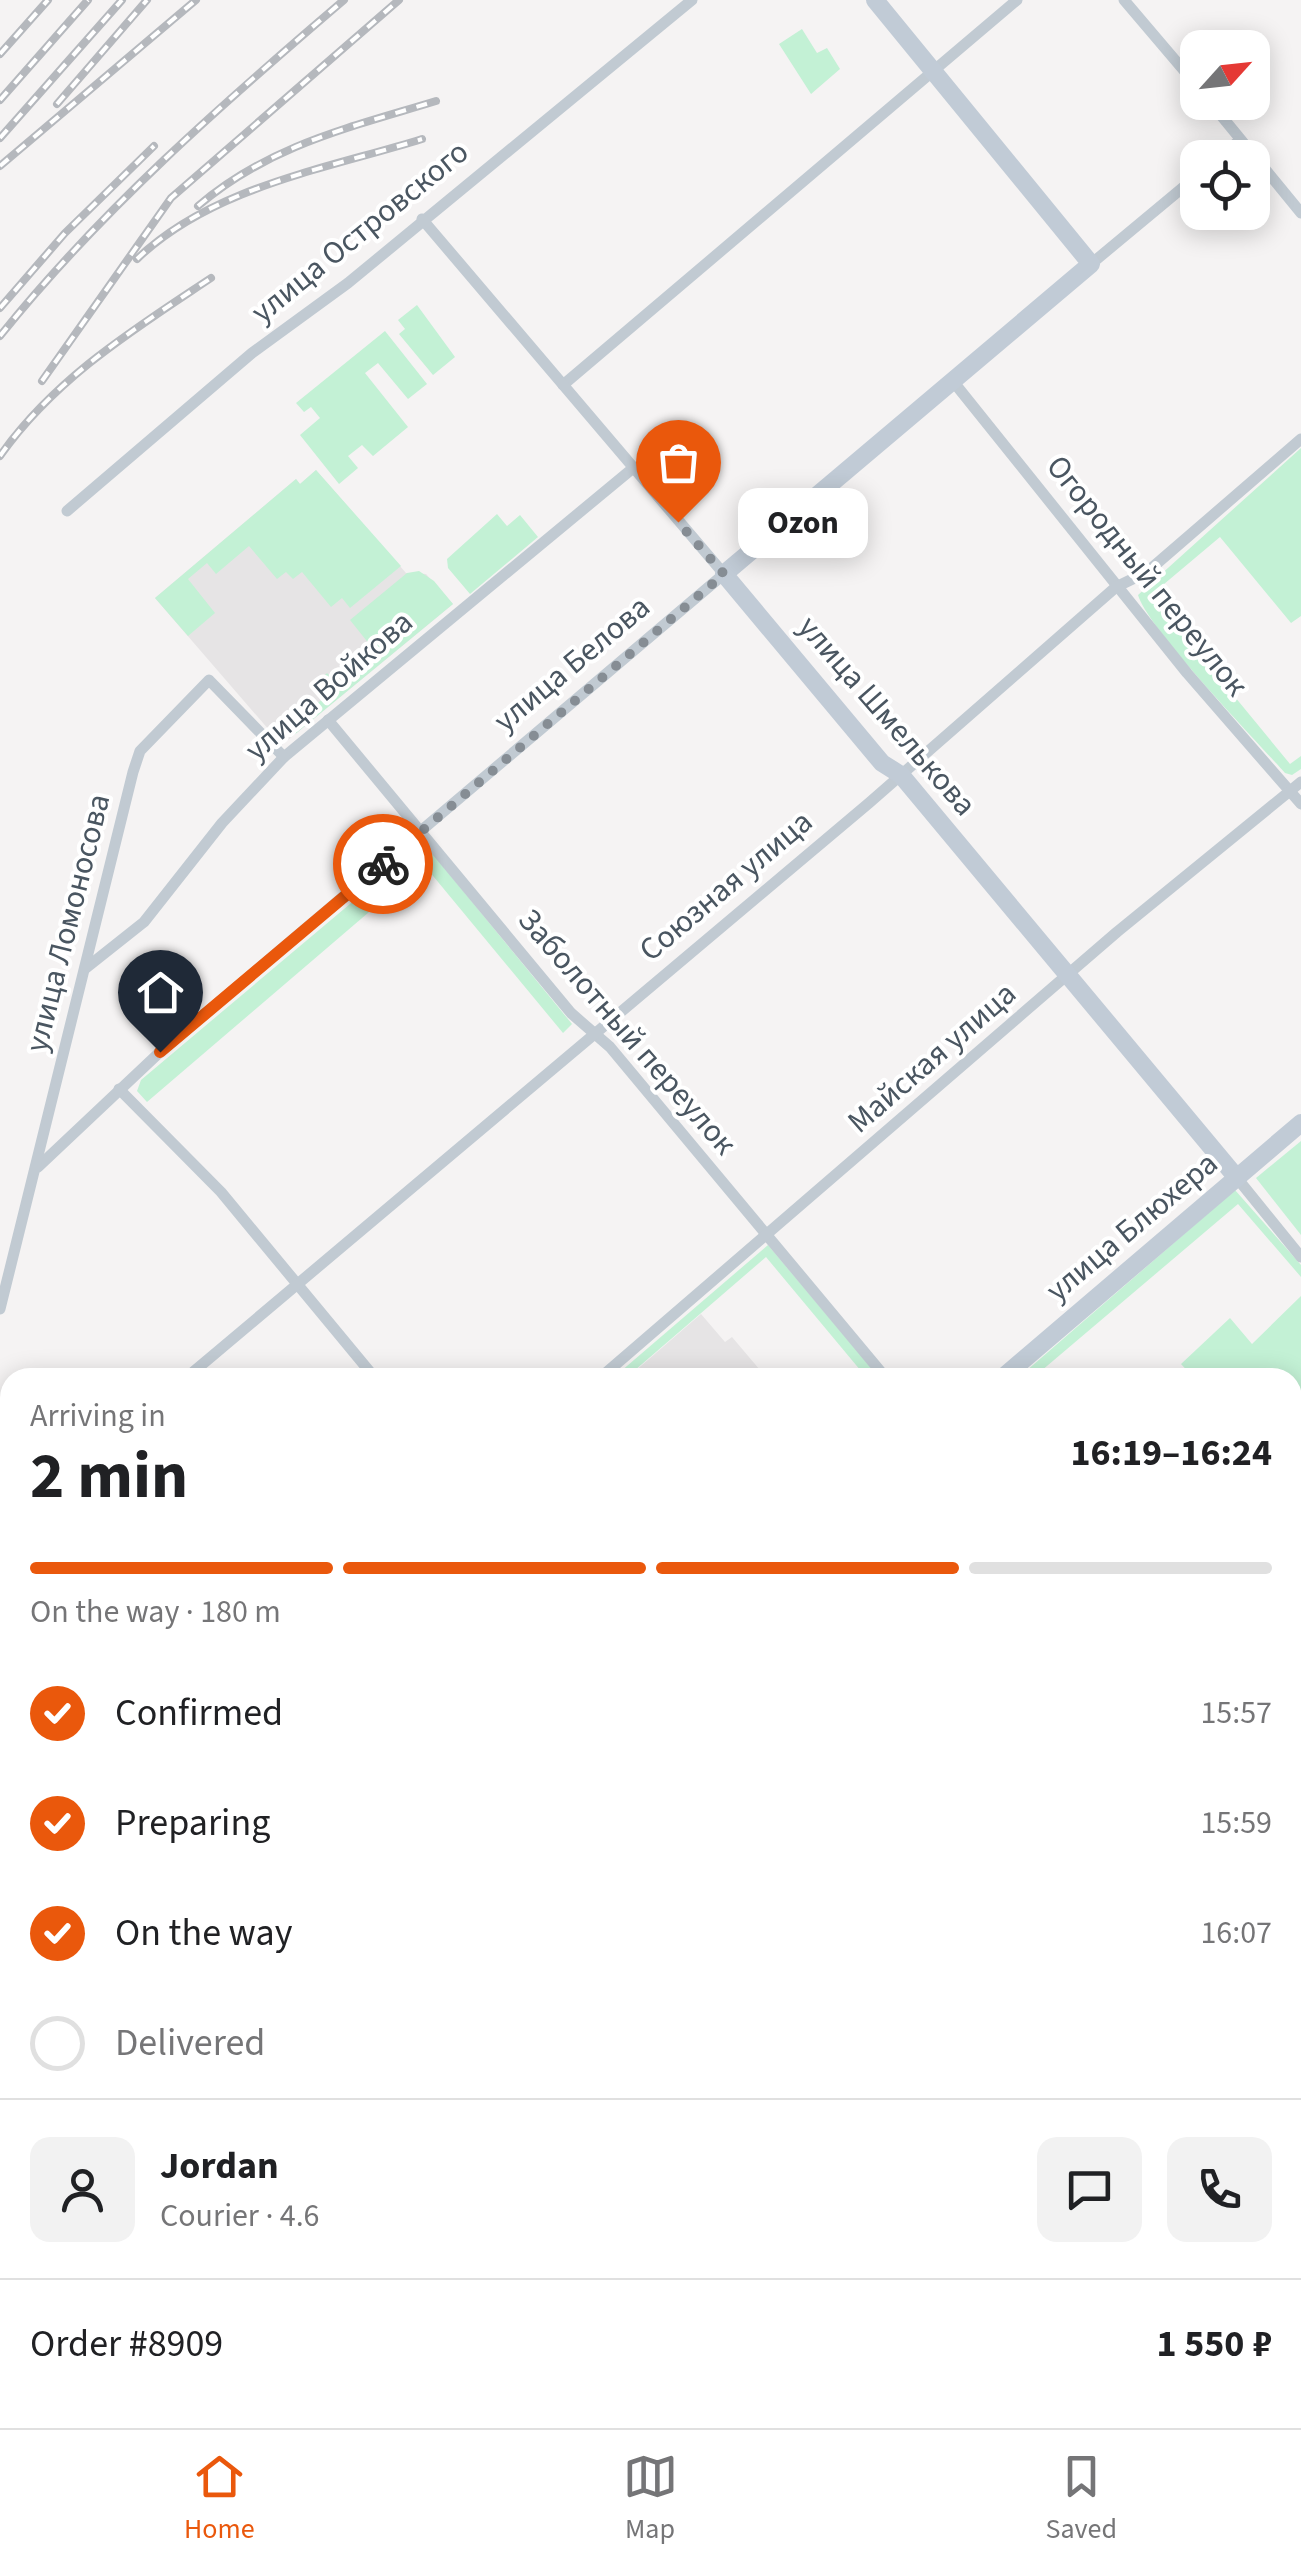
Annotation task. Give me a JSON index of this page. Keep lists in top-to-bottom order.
{
  "streets": {
    "street": [
      "улица Островского",
      "Огородный переулок",
      "улица Белова",
      "улица Войкова",
      "улица Шмелькова",
      "Союзная улица",
      "улица Ломоносова",
      "Заболотный переулок",
      "Майская улица",
      "улица Блюхера"
    ]
  },
  "crossings": [
    ["улица Островского", "улица Шмелькова"],
    ["Огородный переулок", "улица Белова"],
    ["Огородный переулок", "Союзная улица"],
    ["Огородный переулок", "Майская улица"],
    ["улица Белова", "улица Шмелькова"],
    ["улица Белова", "улица Ломоносова"],
    ["улица Белова", "Заболотный переулок"],
    ["улица Войкова", "улица Шмелькова"],
    ["улица Войкова", "улица Ломоносова"],
    ["улица Войкова", "Заболотный переулок"],
    ["улица Шмелькова", "Союзная улица"],
    ["улица Шмелькова", "Майская улица"],
    ["улица Шмелькова", "улица Блюхера"],
    ["Союзная улица", "Заболотный переулок"],
    ["Заболотный переулок", "Майская улица"]
  ],
  "places": ["Ozon"],
  "north": "top right",
  "page": {
    "bubble": "Ozon",
    "heading": ["2 min", "Arriving in", "16:19–16:24"],
    "panel": [
      "Jordan",
      "Courier · 4.6",
      "Order #8909",
      "1 550 ₽"
    ],
    "bar": "On the way · 180 m",
    "list": [
      ["Confirmed", "15:57"],
      ["Preparing", "15:59"],
      ["On the way", "16:07"],
      "Delivered"
    ],
    "tabs": ["Home", "Map", "Saved"]
  }
}
